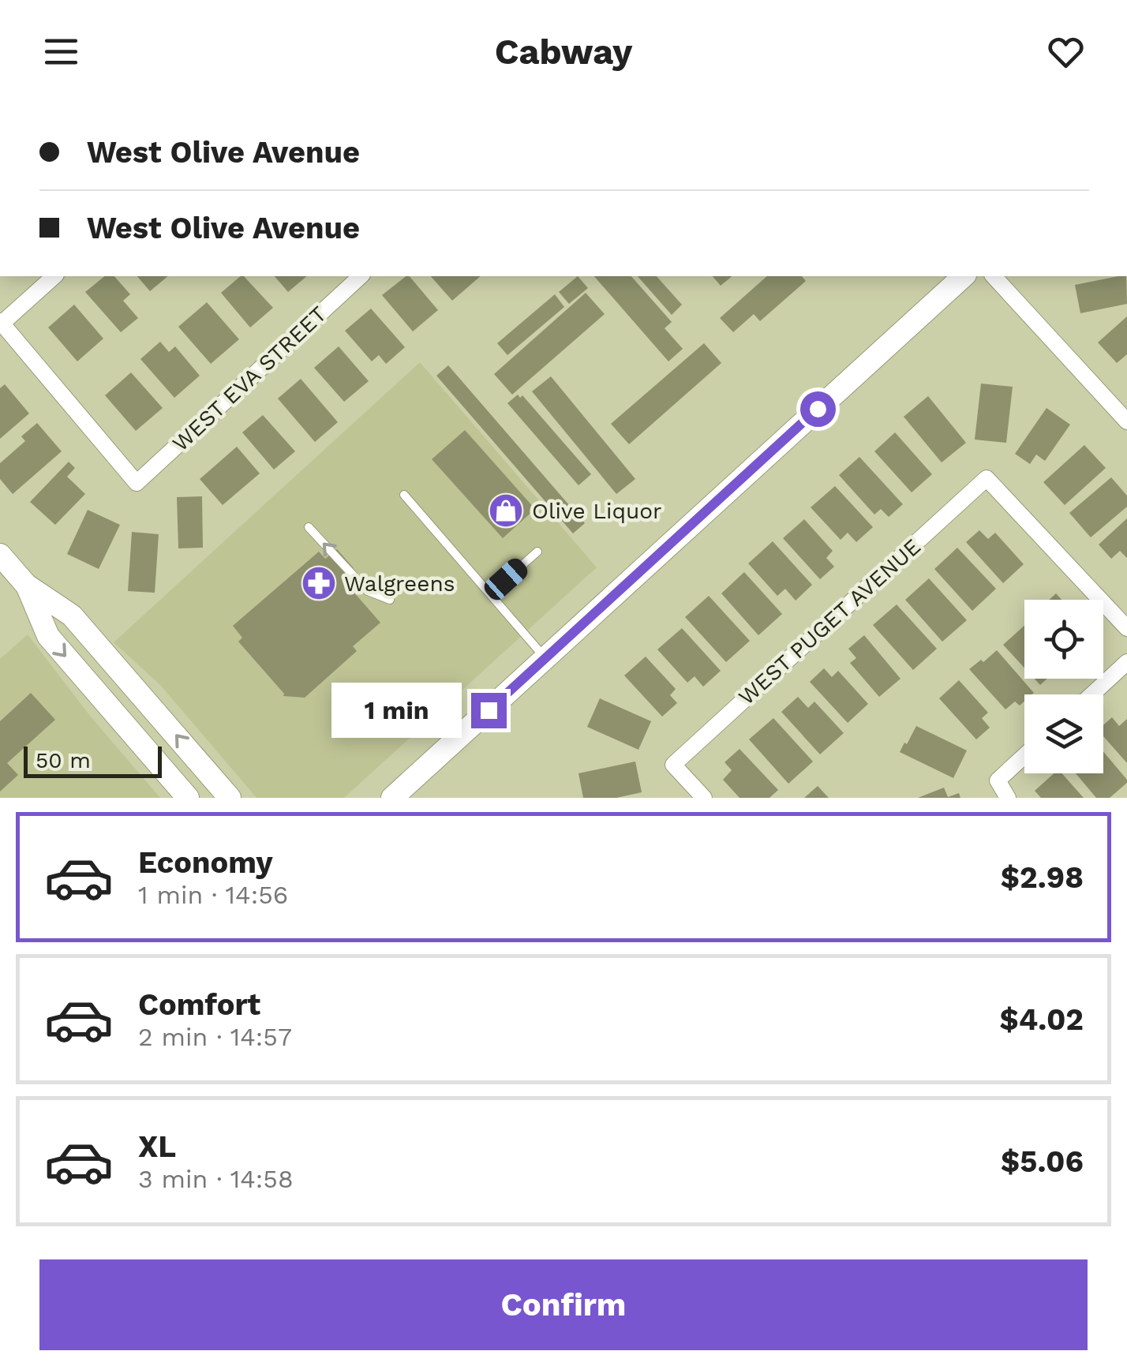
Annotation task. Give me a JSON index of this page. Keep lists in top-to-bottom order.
{
  "streets": {
    "street": ["WEST EVA STREET", "WEST PUGET AVENUE"]
  },
  "places": {
    "shop": ["Olive Liquor"],
    "pharmacy": ["Walgreens"]
  },
  "scale_bar": "50 m",
  "page": {
    "header": "Cabway",
    "banner": ["West Olive Avenue", "West Olive Avenue"],
    "bubble": "1 min",
    "scale": "50 m",
    "list": [
      {
        "name": "Economy",
        "note": "1 min · 14:56",
        "value": "$2.98"
      },
      {
        "name": "Comfort",
        "note": "2 min · 14:57",
        "value": "$4.02"
      },
      {
        "name": "XL",
        "note": "3 min · 14:58",
        "value": "$5.06"
      }
    ],
    "buttons": "Confirm"
  }
}
